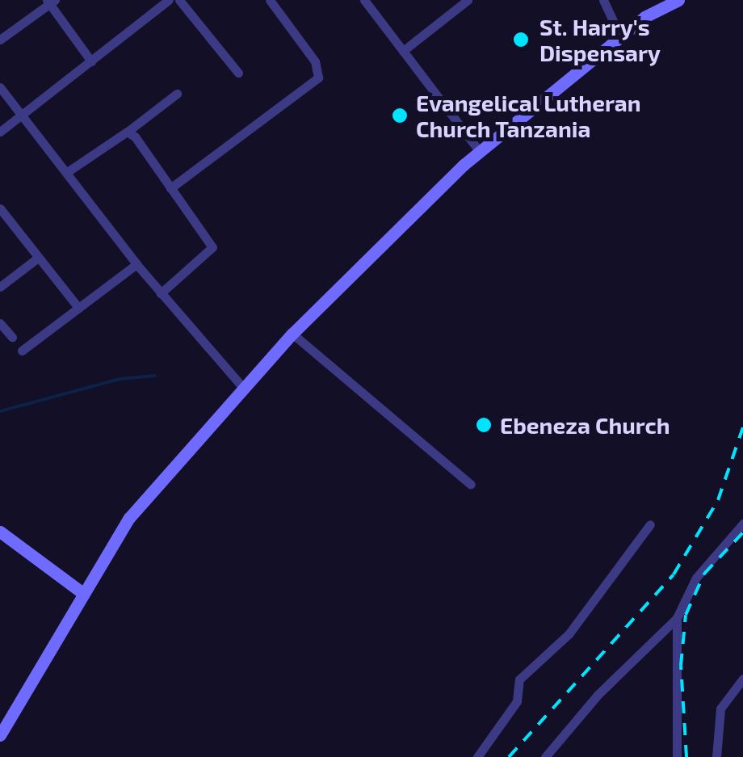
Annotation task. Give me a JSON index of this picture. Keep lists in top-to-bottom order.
{
  "places": ["St. Harry's Dispensary", "Evangelical Lutheran Church Tanzania", "Ebeneza Church"]
}
